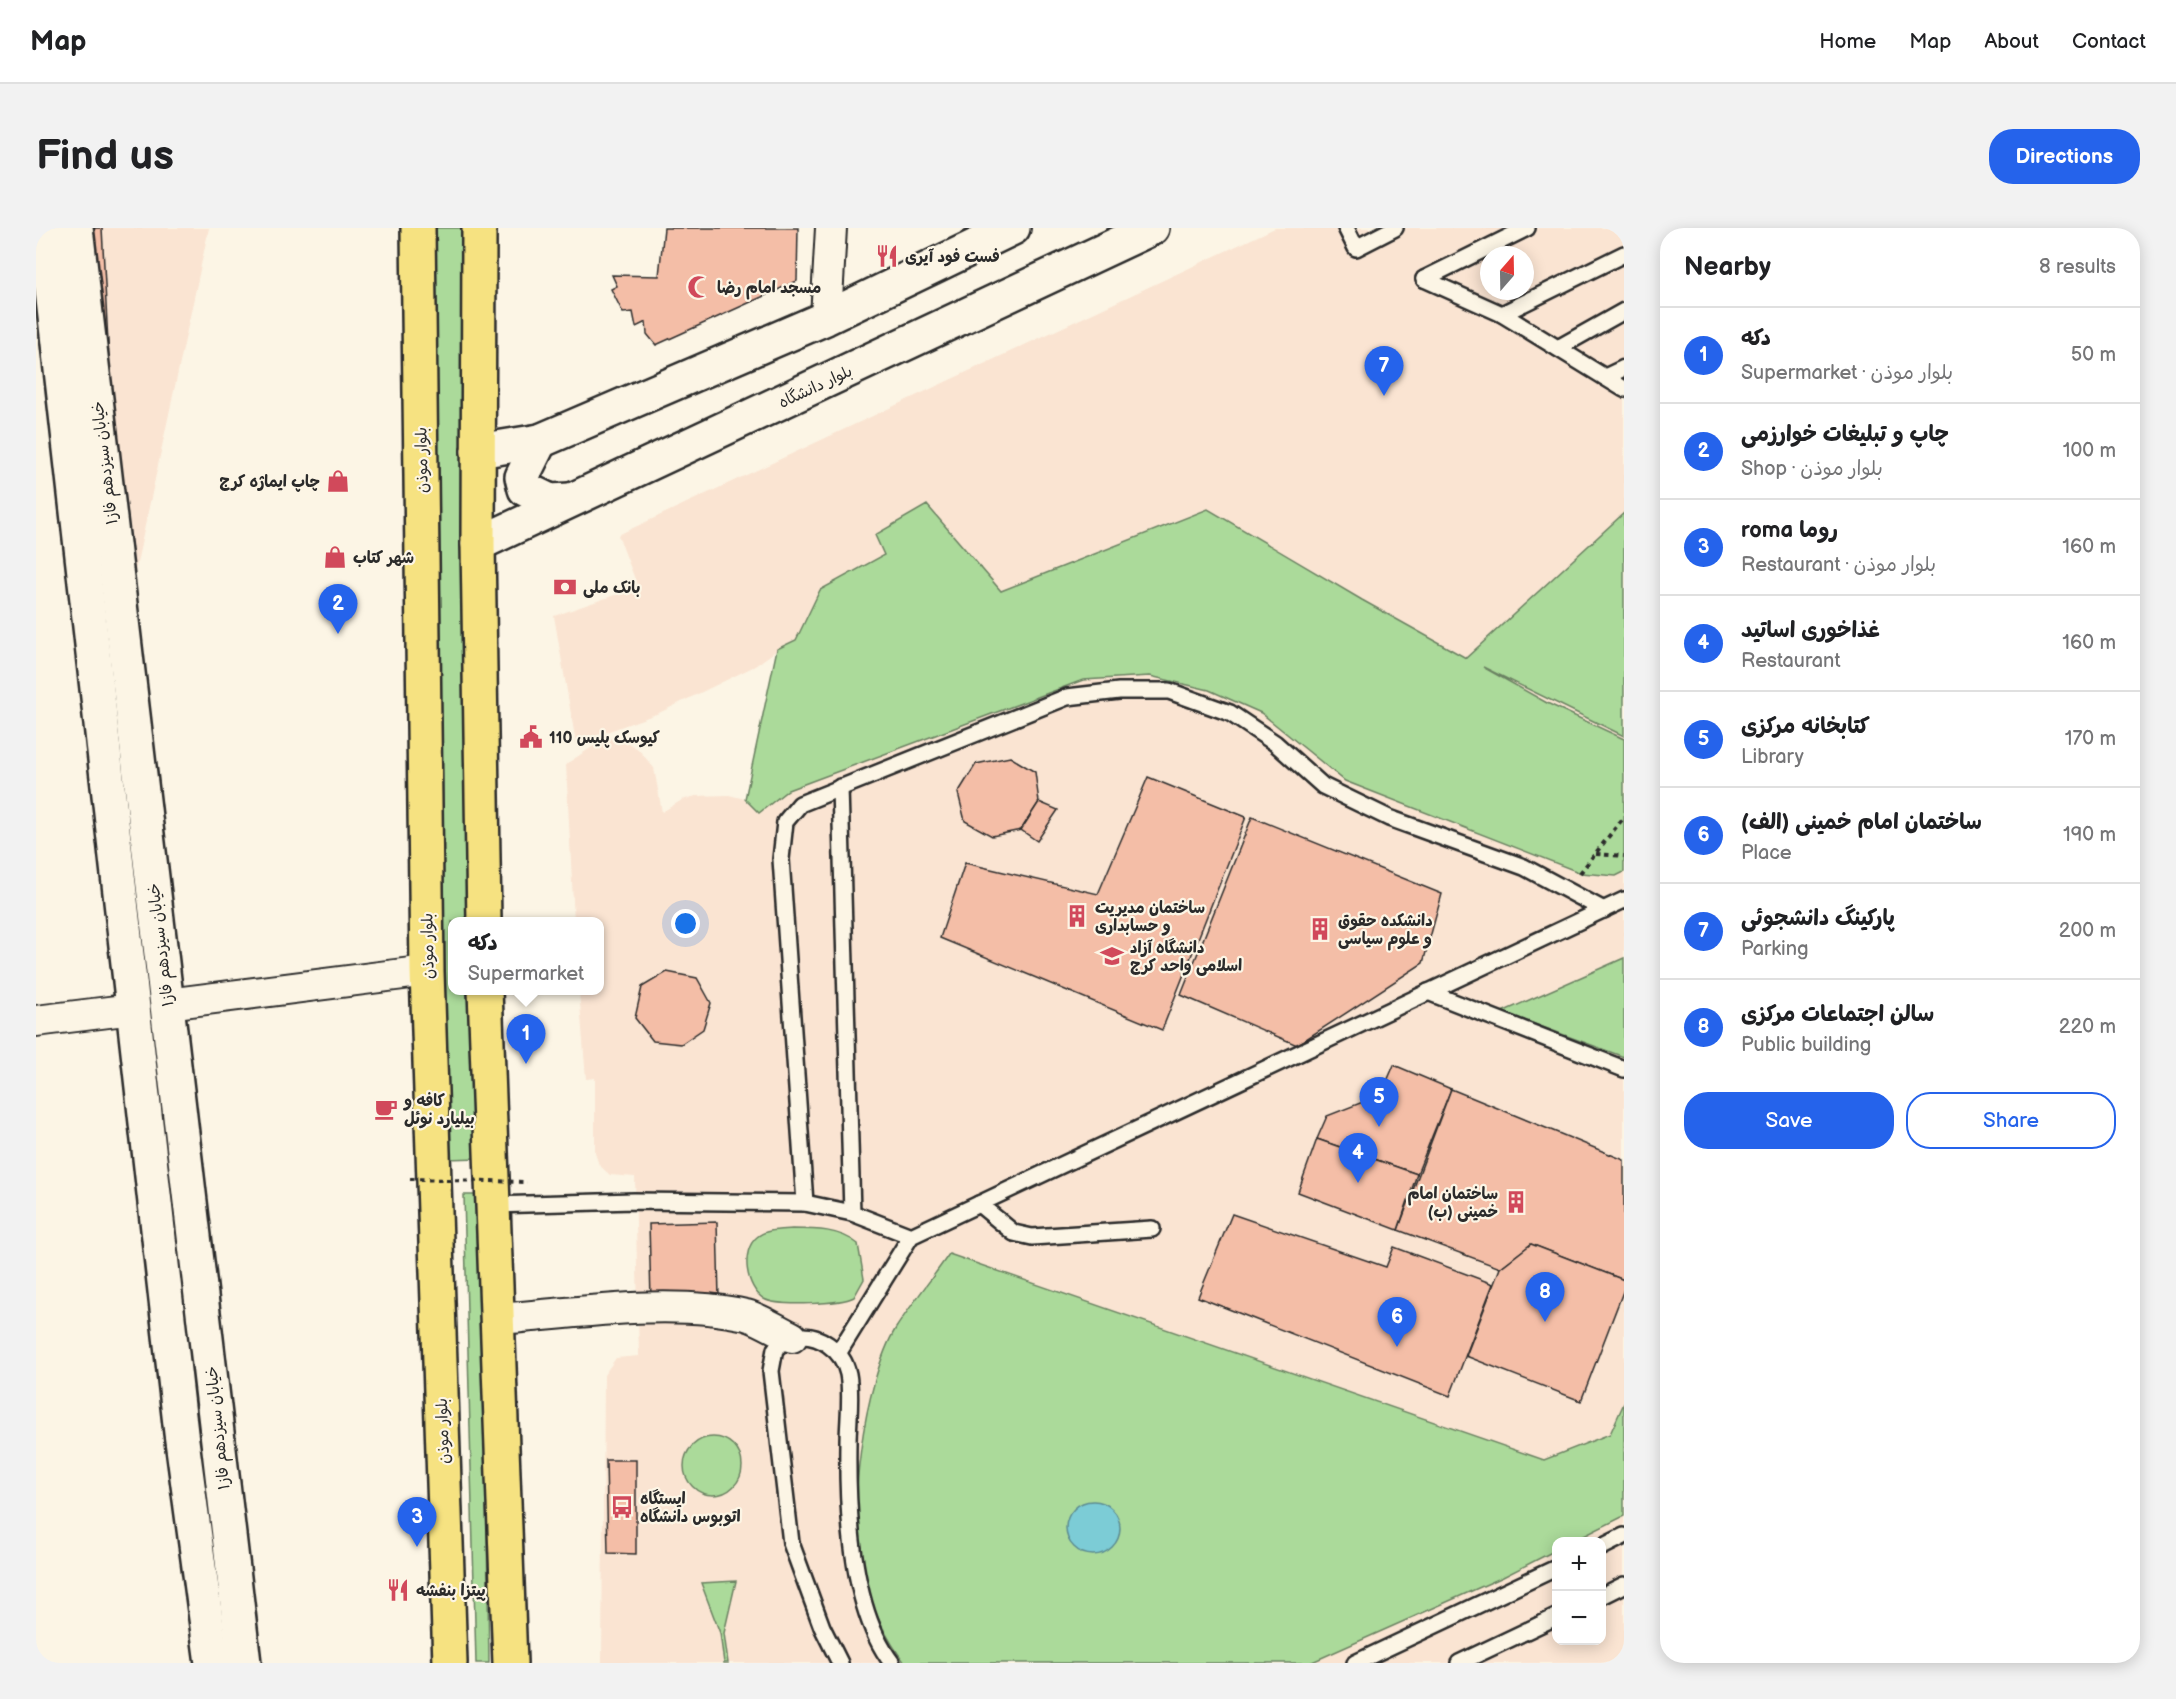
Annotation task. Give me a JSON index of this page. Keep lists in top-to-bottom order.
{
  "streets": {
    "main road": ["بلوار دانشگاه", "بلوار موذن", "خیابان سیزدهم فاز۱"]
  },
  "places": {
    "restaurant": ["فست فود آیری", "پیتزا بنفشه"],
    "mosque": ["مسجد امام رضا"],
    "shop": ["چاپ ایماژه کرج", "شهر کتاب"],
    "bank": ["بانک ملی"],
    "public building": ["کیوسک پلیس 110"],
    "building": ["ساختمان مدیریت و حسابداری", "دانشکده حقوق و علوم سیاسی", "ساختمان امام خمینی (ب)"],
    "school or university": ["دانشگاه آزاد اسلامی واحد کرج"],
    "cafe": ["کافه و بیلیارد نوئل"],
    "bus stop": ["ایستگاه اتوبوس دانشگاه"]
  },
  "north": "top",
  "page": {
    "header": "Map",
    "nav": [
      "Home",
      "Map",
      "About",
      "Contact"
    ],
    "buttons": [
      "Directions",
      ["Save", "Share"]
    ],
    "title": "Find us",
    "heading": ["Nearby", "8 results"],
    "list": [
      {
        "mark": "1",
        "name": "دکه",
        "note": "Supermarket · بلوار موذن",
        "value": "50 m"
      },
      {
        "mark": "2",
        "name": "چاپ و تبلیغات خوارزمی",
        "note": "Shop · بلوار موذن",
        "value": "100 m"
      },
      {
        "mark": "3",
        "name": "roma روما",
        "note": "Restaurant · بلوار موذن",
        "value": "160 m"
      },
      {
        "mark": "4",
        "name": "غذاخوری اساتید",
        "note": "Restaurant",
        "value": "160 m"
      },
      {
        "mark": "5",
        "name": "کتابخانه مرکزی",
        "note": "Library",
        "value": "170 m"
      },
      {
        "mark": "6",
        "name": "ساختمان امام خمینی (الف)",
        "note": "Place",
        "value": "190 m"
      },
      {
        "mark": "7",
        "name": "پارکینگ دانشجوئی",
        "note": "Parking",
        "value": "200 m"
      },
      {
        "mark": "8",
        "name": "سالن اجتماعات مرکزی",
        "note": "Public building",
        "value": "220 m"
      }
    ],
    "pins": [
      "7",
      "2",
      "1",
      "5",
      "4",
      "8",
      "6",
      "3"
    ],
    "popup": ["دکه", "Supermarket"],
    "map_buttons": ["+", "−"]
  }
}
